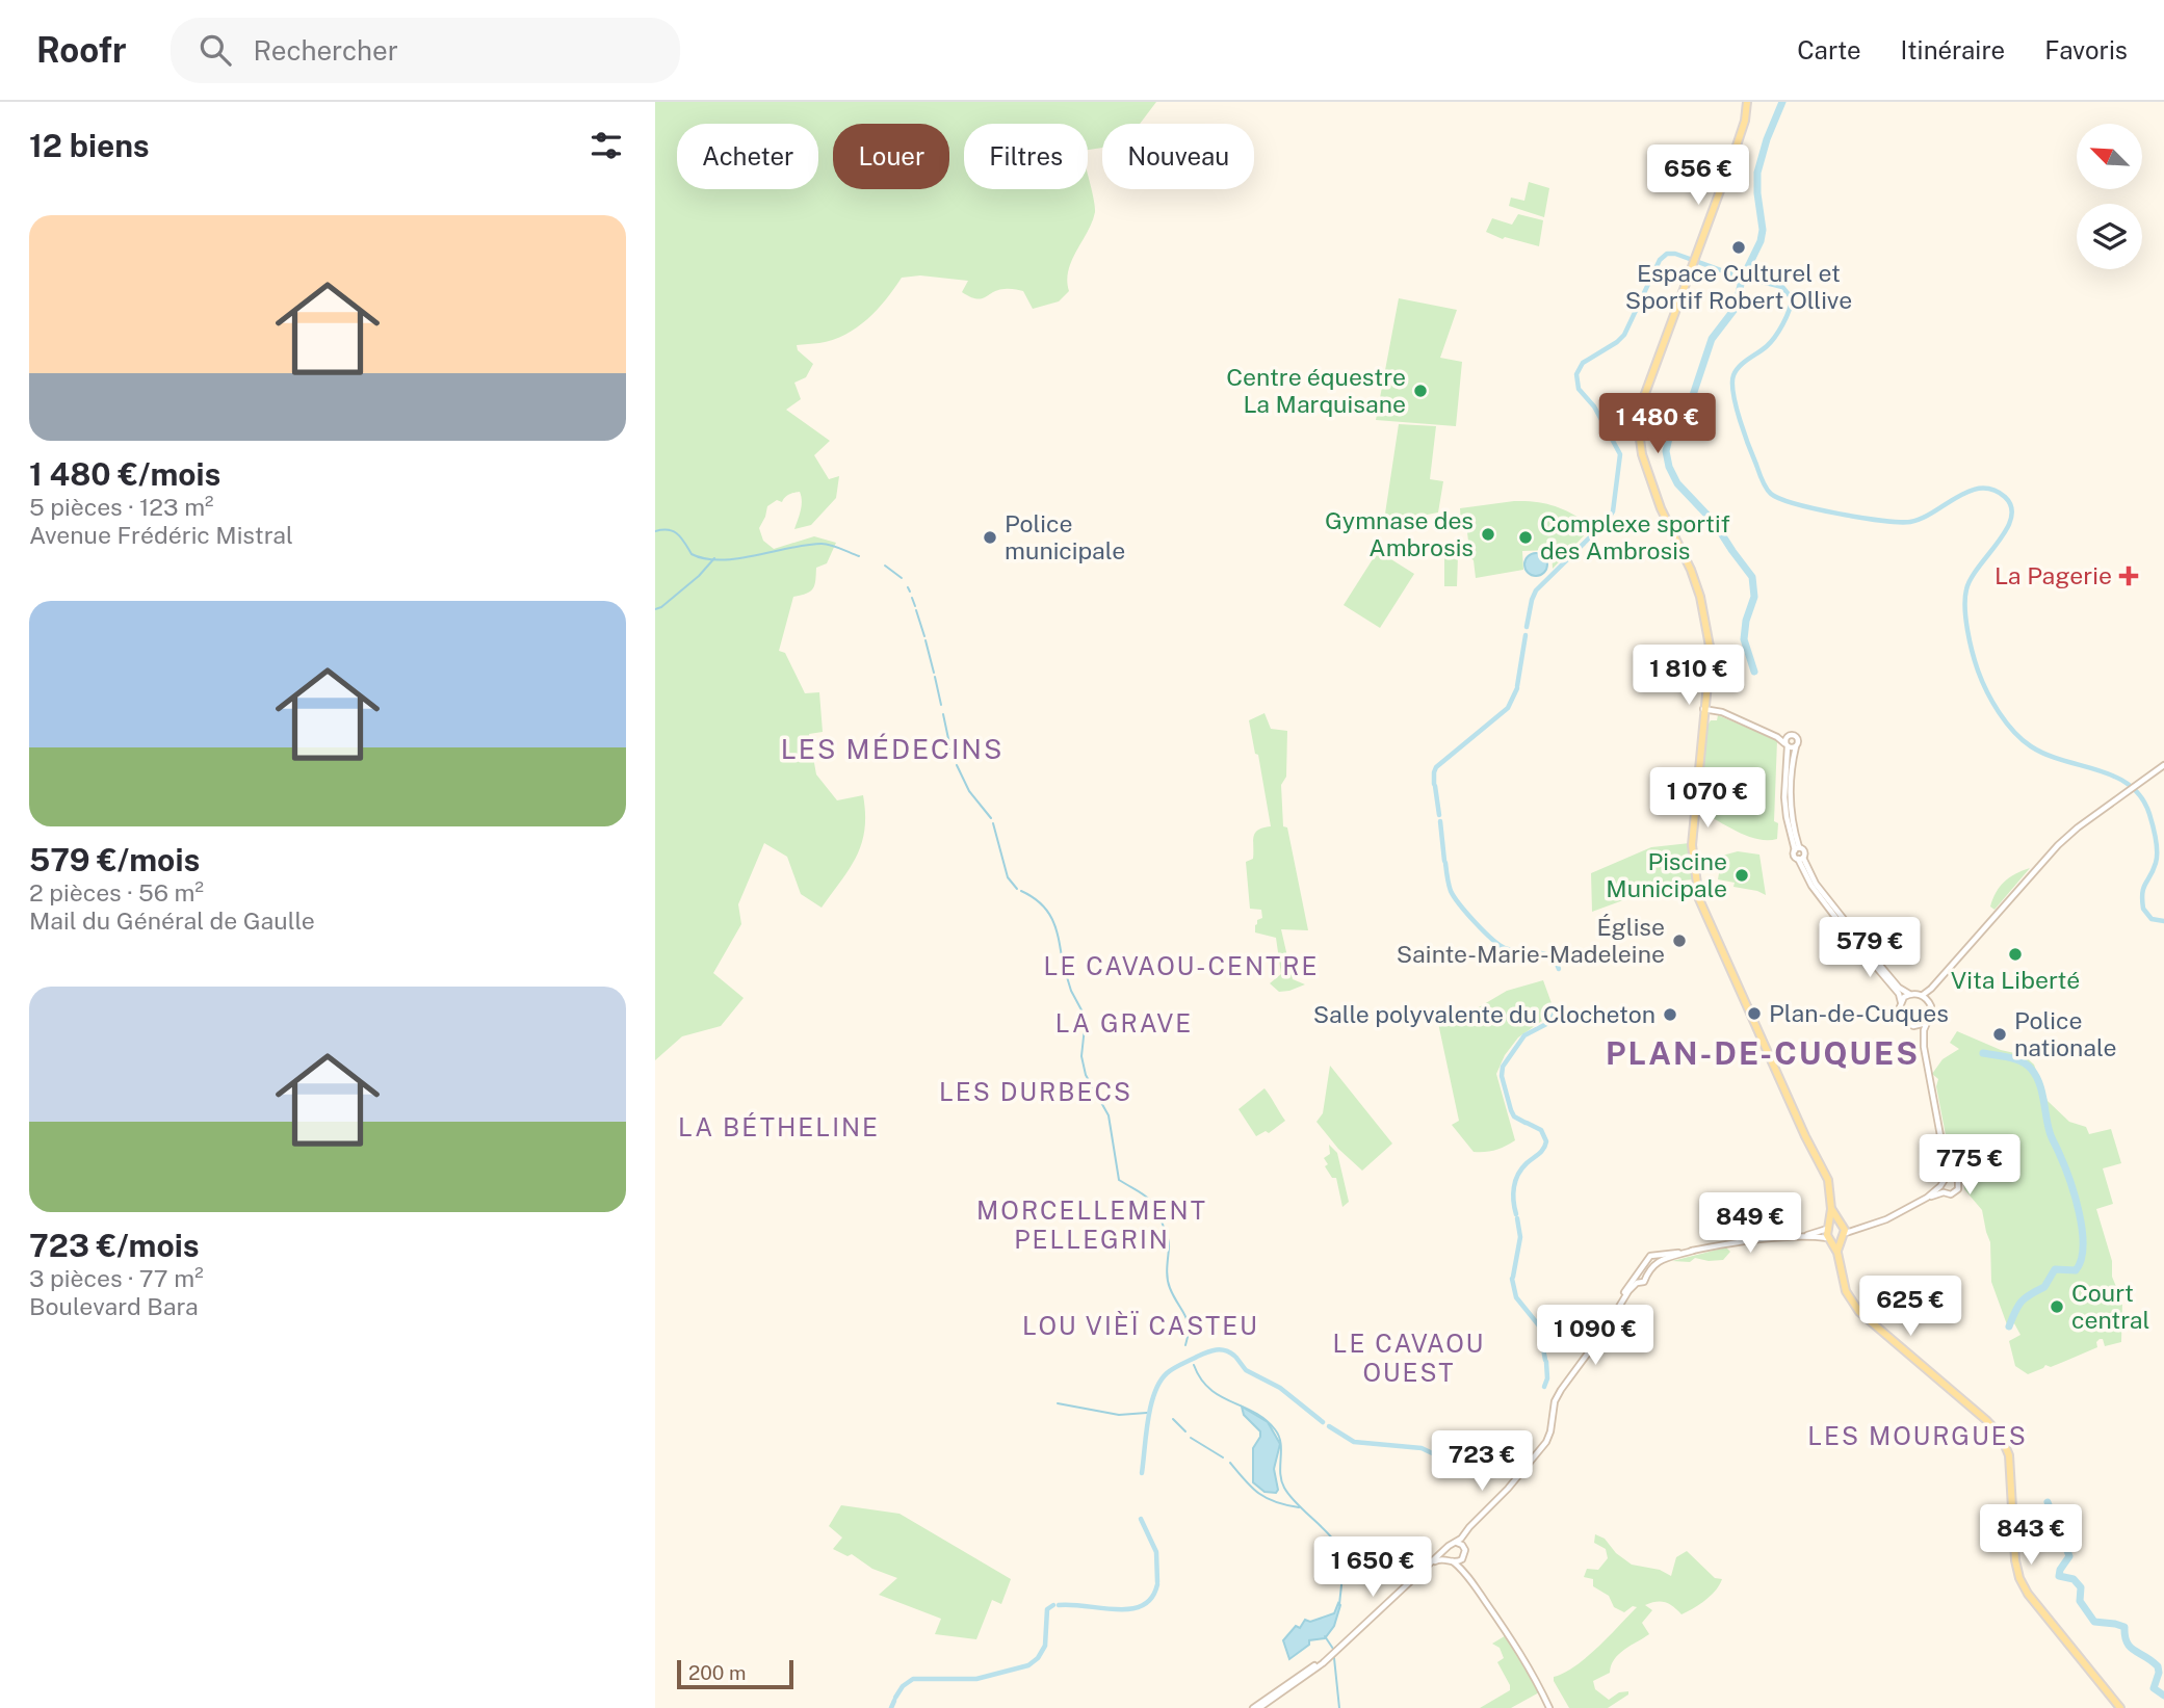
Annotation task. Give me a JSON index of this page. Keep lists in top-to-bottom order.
{
  "districts": [
    "LES MÉDECINS",
    "LE CAVAOU-CENTRE",
    "LA GRAVE",
    "PLAN-DE-CUQUES",
    "LES DURBECS",
    "LA BÉTHELINE",
    "MORCELLEMENT PELLEGRIN",
    "LOU VIÈÏ CASTEU",
    "LE CAVAOU OUEST",
    "LES MOURGUES"
  ],
  "places": {
    "other": [
      "Espace Culturel et Sportif Robert Ollive",
      "Centre équestre La Marquisane",
      "Gymnase des Ambrosis",
      "Police municipale",
      "Complexe sportif des Ambrosis",
      "Piscine Municipale",
      "Église Sainte-Marie-Madeleine",
      "Vita Liberté",
      "Plan-de-Cuques",
      "Salle polyvalente du Clocheton",
      "Police nationale",
      "Court central"
    ],
    "health": ["La Pagerie"]
  },
  "scale_bar": "200 m",
  "north": "top left",
  "page": {
    "header": "Roofr",
    "search": "Rechercher",
    "nav": ["Carte", "Itinéraire", "Favoris"],
    "heading": "12 biens",
    "chip": [
      "Acheter",
      "Louer",
      "Filtres",
      "Nouveau"
    ],
    "price": [
      "656 €",
      "1 480 €",
      "1 810 €",
      "1 070 €",
      "579 €",
      "775 €",
      "849 €",
      "625 €",
      "1 090 €",
      "723 €",
      "843 €",
      "1 650 €"
    ],
    "list": [
      {
        "name": "1 480 €/mois",
        "note": "5 pièces · 123 m² · Avenue Frédéric Mistral"
      },
      {
        "name": "579 €/mois",
        "note": "2 pièces · 56 m² · Mail du Général de Gaulle"
      },
      {
        "name": "723 €/mois",
        "note": "3 pièces · 77 m² · Boulevard Bara"
      }
    ],
    "scale": "200 m"
  }
}
